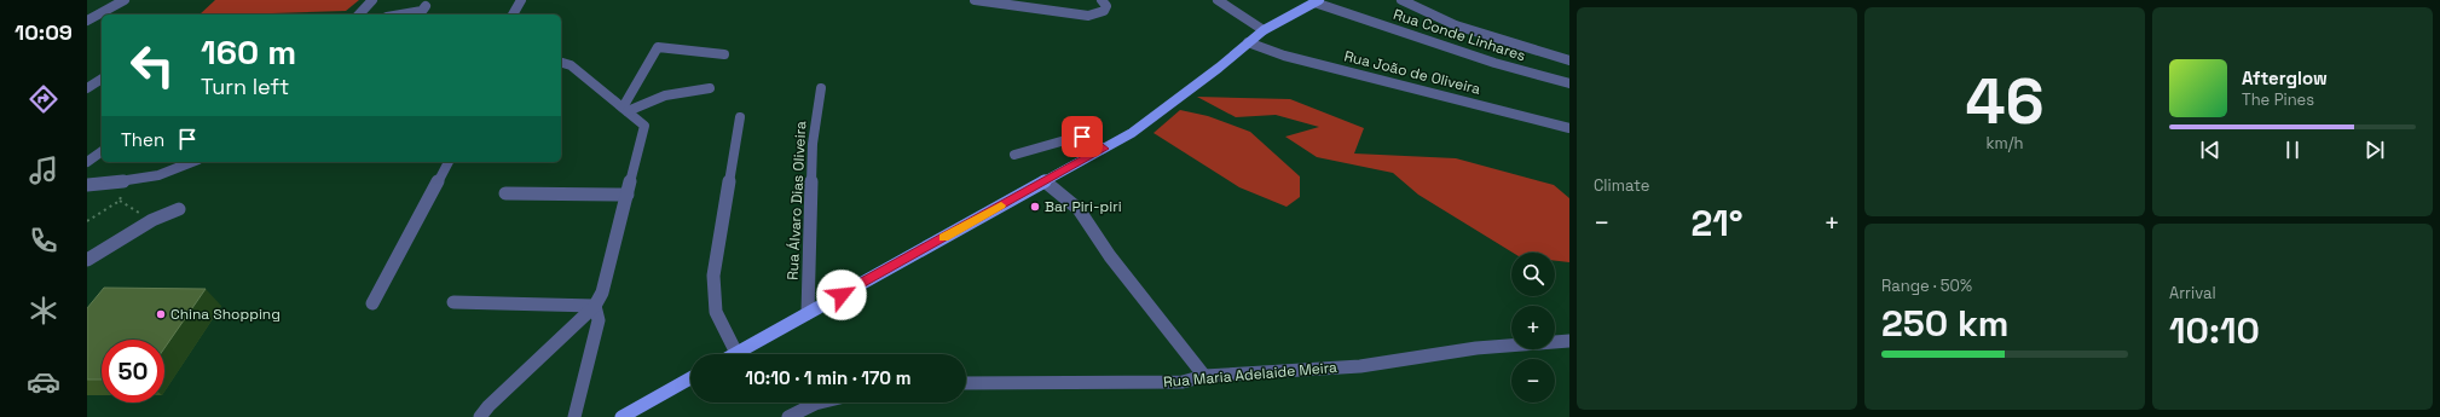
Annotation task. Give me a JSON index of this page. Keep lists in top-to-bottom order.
{
  "streets": {
    "street": [
      "Rua Conde Linhares",
      "Rua João de Oliveira",
      "Rua Álvaro Dias Oliveira",
      "Rua Maria Adelaide Meira"
    ]
  },
  "places": ["Bar Piri-piri", "China Shopping"],
  "page": {
    "tabs": "10:09",
    "tile": [
      "Climate",
      ["46", "km/h"],
      ["Range · 50%", "250 km"],
      ["Arrival", "10:10"]
    ],
    "turn": ["160 m", "Turn left"],
    "song": ["Afterglow", "The Pines"],
    "then": "Then",
    "heat": ["−", "21°", "+"],
    "map_buttons": ["+", "−"],
    "limit": "50",
    "trip": "10:10 · 1 min · 170 m"
  }
}
